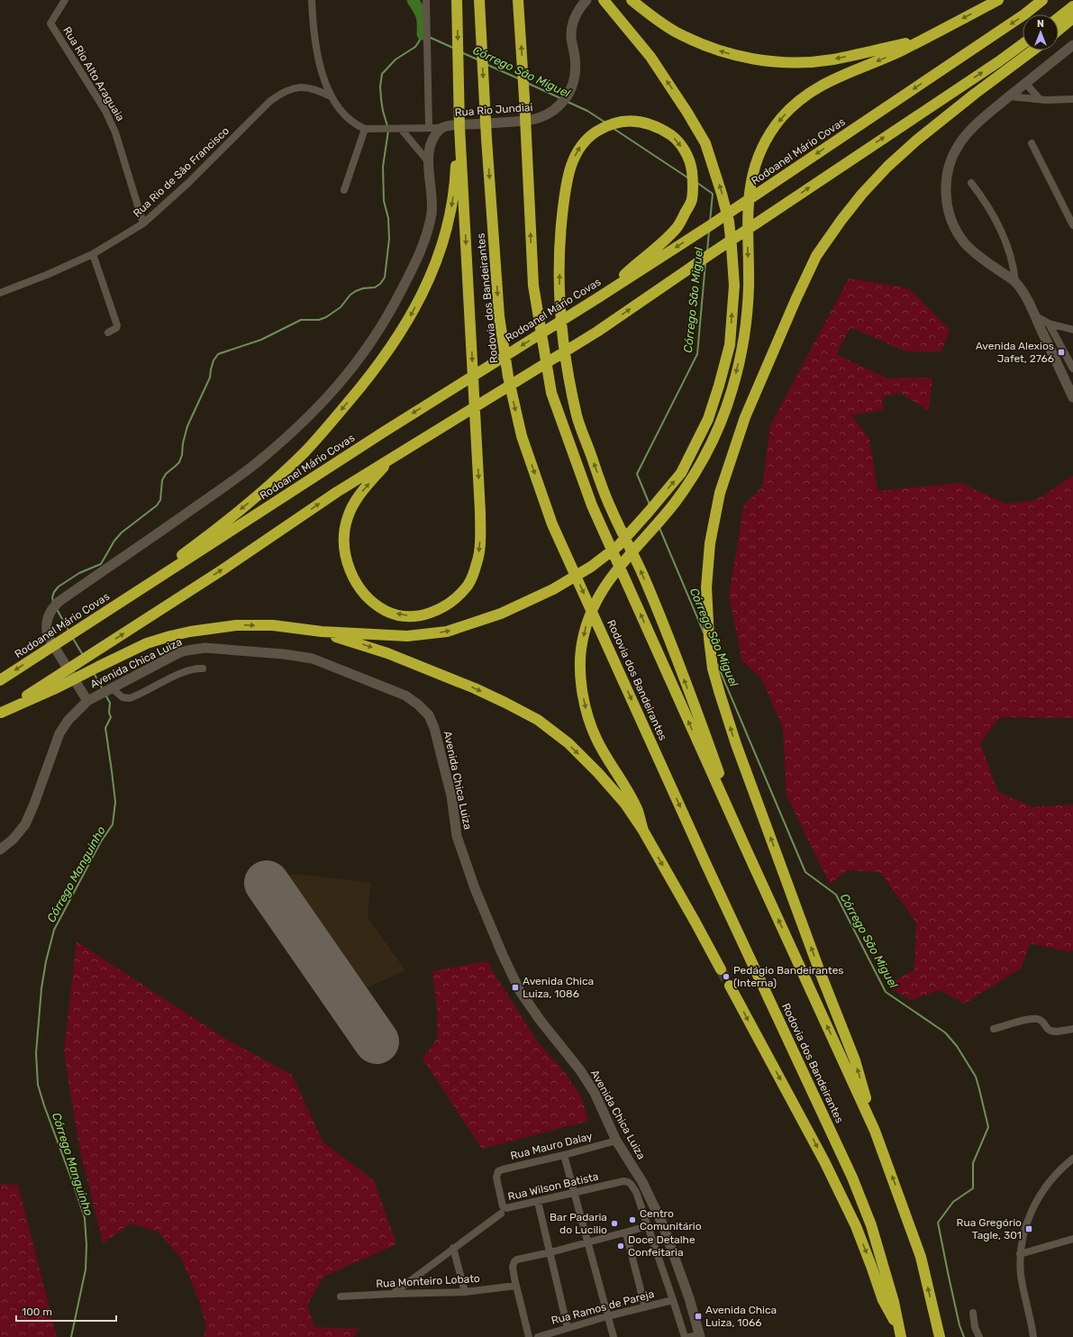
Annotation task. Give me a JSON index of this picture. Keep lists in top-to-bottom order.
{
  "streets": {
    "highway": ["Rodoanel Mário Covas", "Rodovia dos Bandeirantes"],
    "main road": ["Rua Rio Jundiai", "Avenida Chica Luiza"],
    "street": [
      "Rua Rio Alto Araguaia",
      "Rua Rio de São Francisco",
      "Rua Mauro Dalay",
      "Rua Wilson Batista",
      "Rua Monteiro Lobato",
      "Rua Ramos de Pareja"
    ]
  },
  "crossings": [
    ["Rua Rio Alto Araguaia", "Rua Rio de São Francisco"],
    ["Avenida Chica Luiza", "Rua Mauro Dalay"],
    ["Rua Mauro Dalay", "Rua Wilson Batista"],
    ["Rua Wilson Batista", "Rua Monteiro Lobato"]
  ],
  "water": ["Córrego São Miguel", "Córrego Manguinho"],
  "places": {
    "transit": [
      "Avenida Alexios Jafet, 2766",
      "Avenida Chica Luiza, 1086",
      "Rua Gregório Tagle, 301",
      "Avenida Chica Luiza, 1066"
    ],
    "other": [
      "Pedágio Bandeirantes (Interna)",
      "Centro Comunitário",
      "Bar Padaria do Lucilio",
      "Doce Detalhe Confeitaria"
    ]
  },
  "scale_bar": "100 m",
  "north": "top"
}
